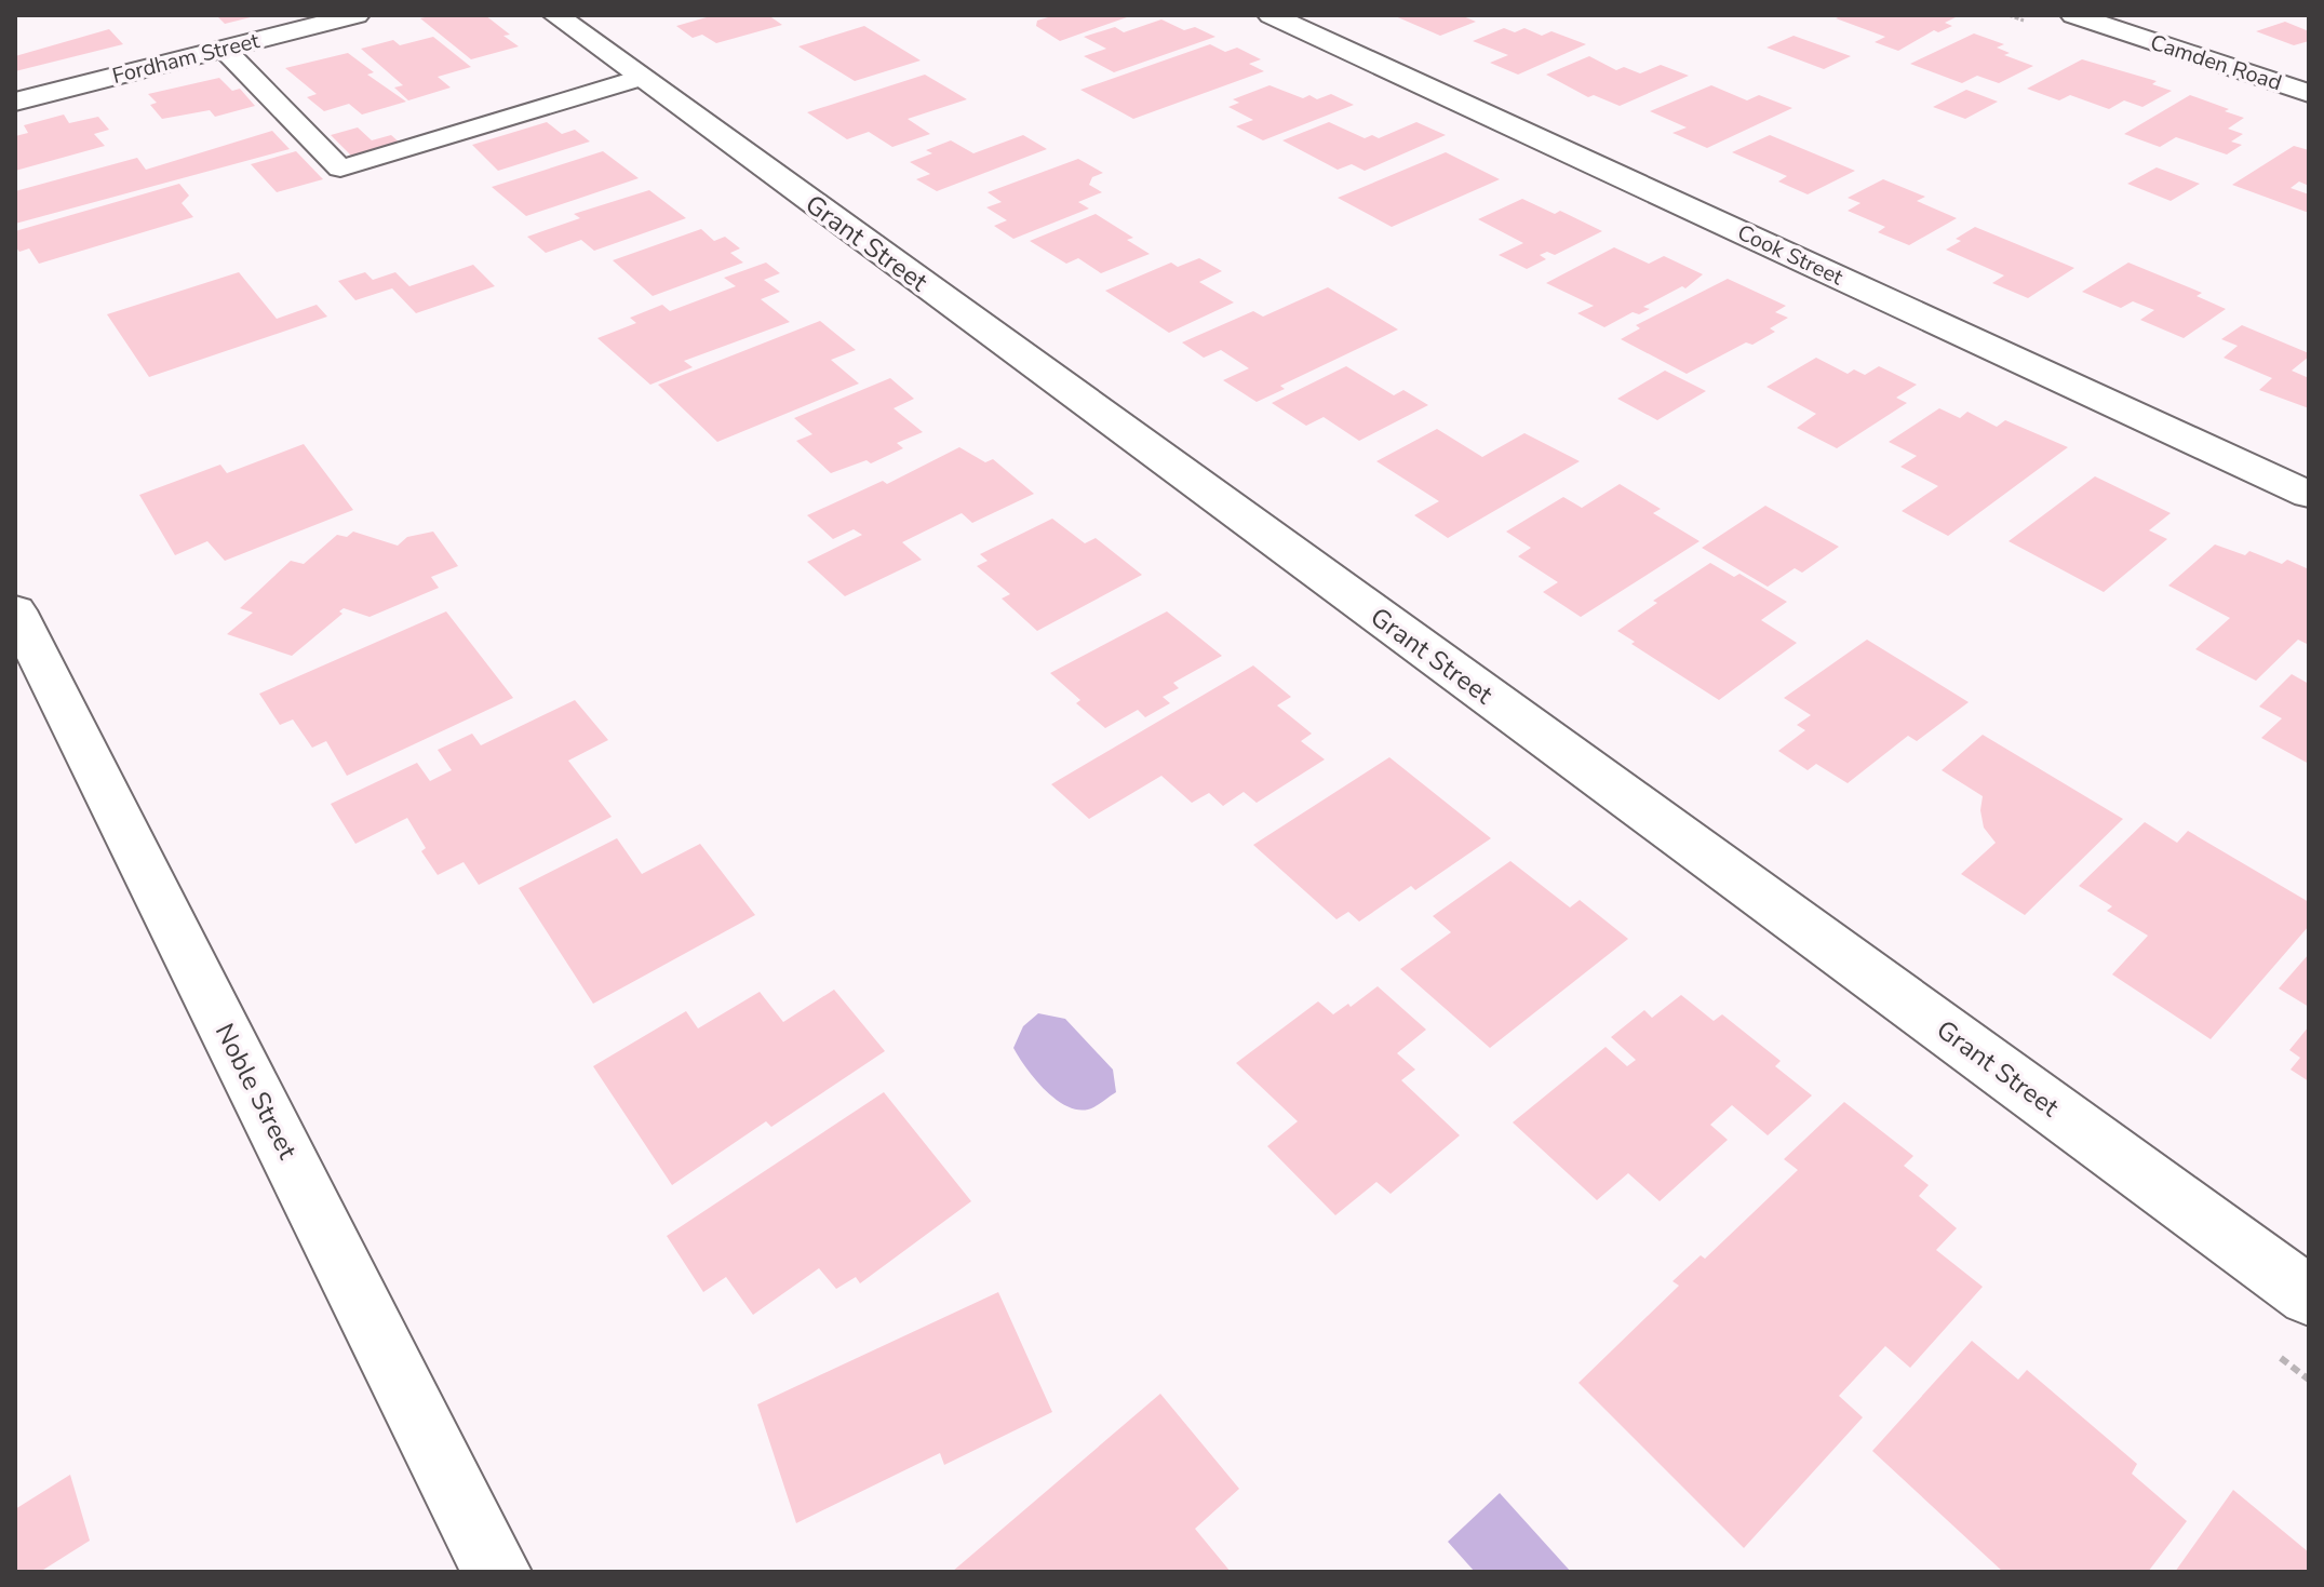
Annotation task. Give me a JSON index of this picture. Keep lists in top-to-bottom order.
{
  "streets": {
    "street": [
      "Fordham Street",
      "Camden Road",
      "Grant Street",
      "Cook Street",
      "Noble Street"
    ]
  }
}
